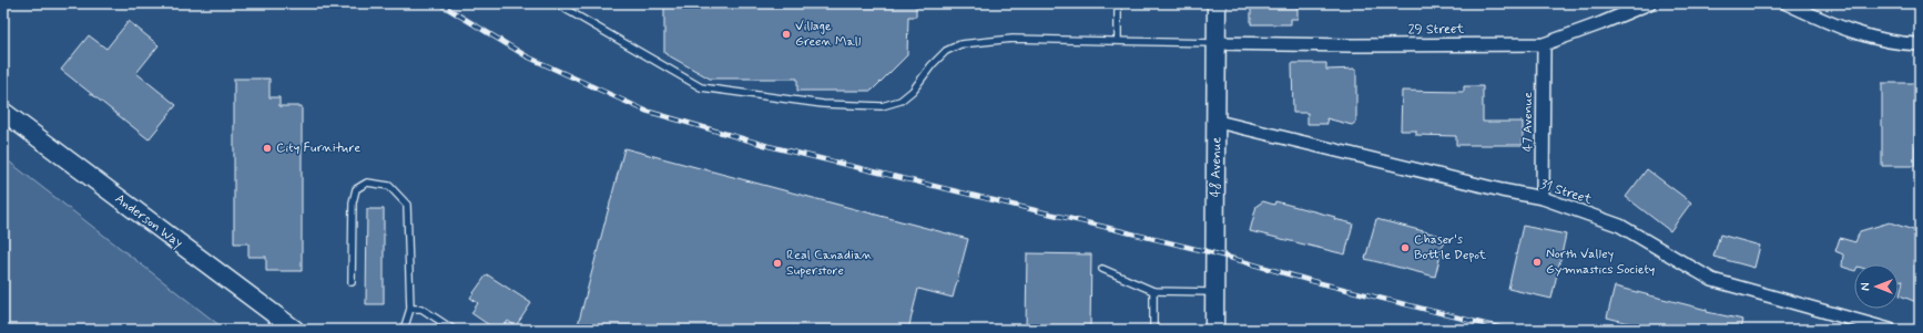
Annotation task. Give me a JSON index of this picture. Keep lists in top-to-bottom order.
{
  "streets": {
    "street": [
      "29 Street",
      "47 Avenue",
      "48 Avenue",
      "31 Street",
      "Anderson Way"
    ]
  },
  "crossings": [
    ["29 Street", "47 Avenue"],
    ["29 Street", "48 Avenue"],
    ["47 Avenue", "31 Street"],
    ["48 Avenue", "31 Street"]
  ],
  "places": [
    "Village Green Mall",
    "City Furniture",
    "Chaser's Bottle Depot",
    "North Valley Gymnastics Society",
    "Real Canadian Superstore"
  ],
  "north": "left"
}
